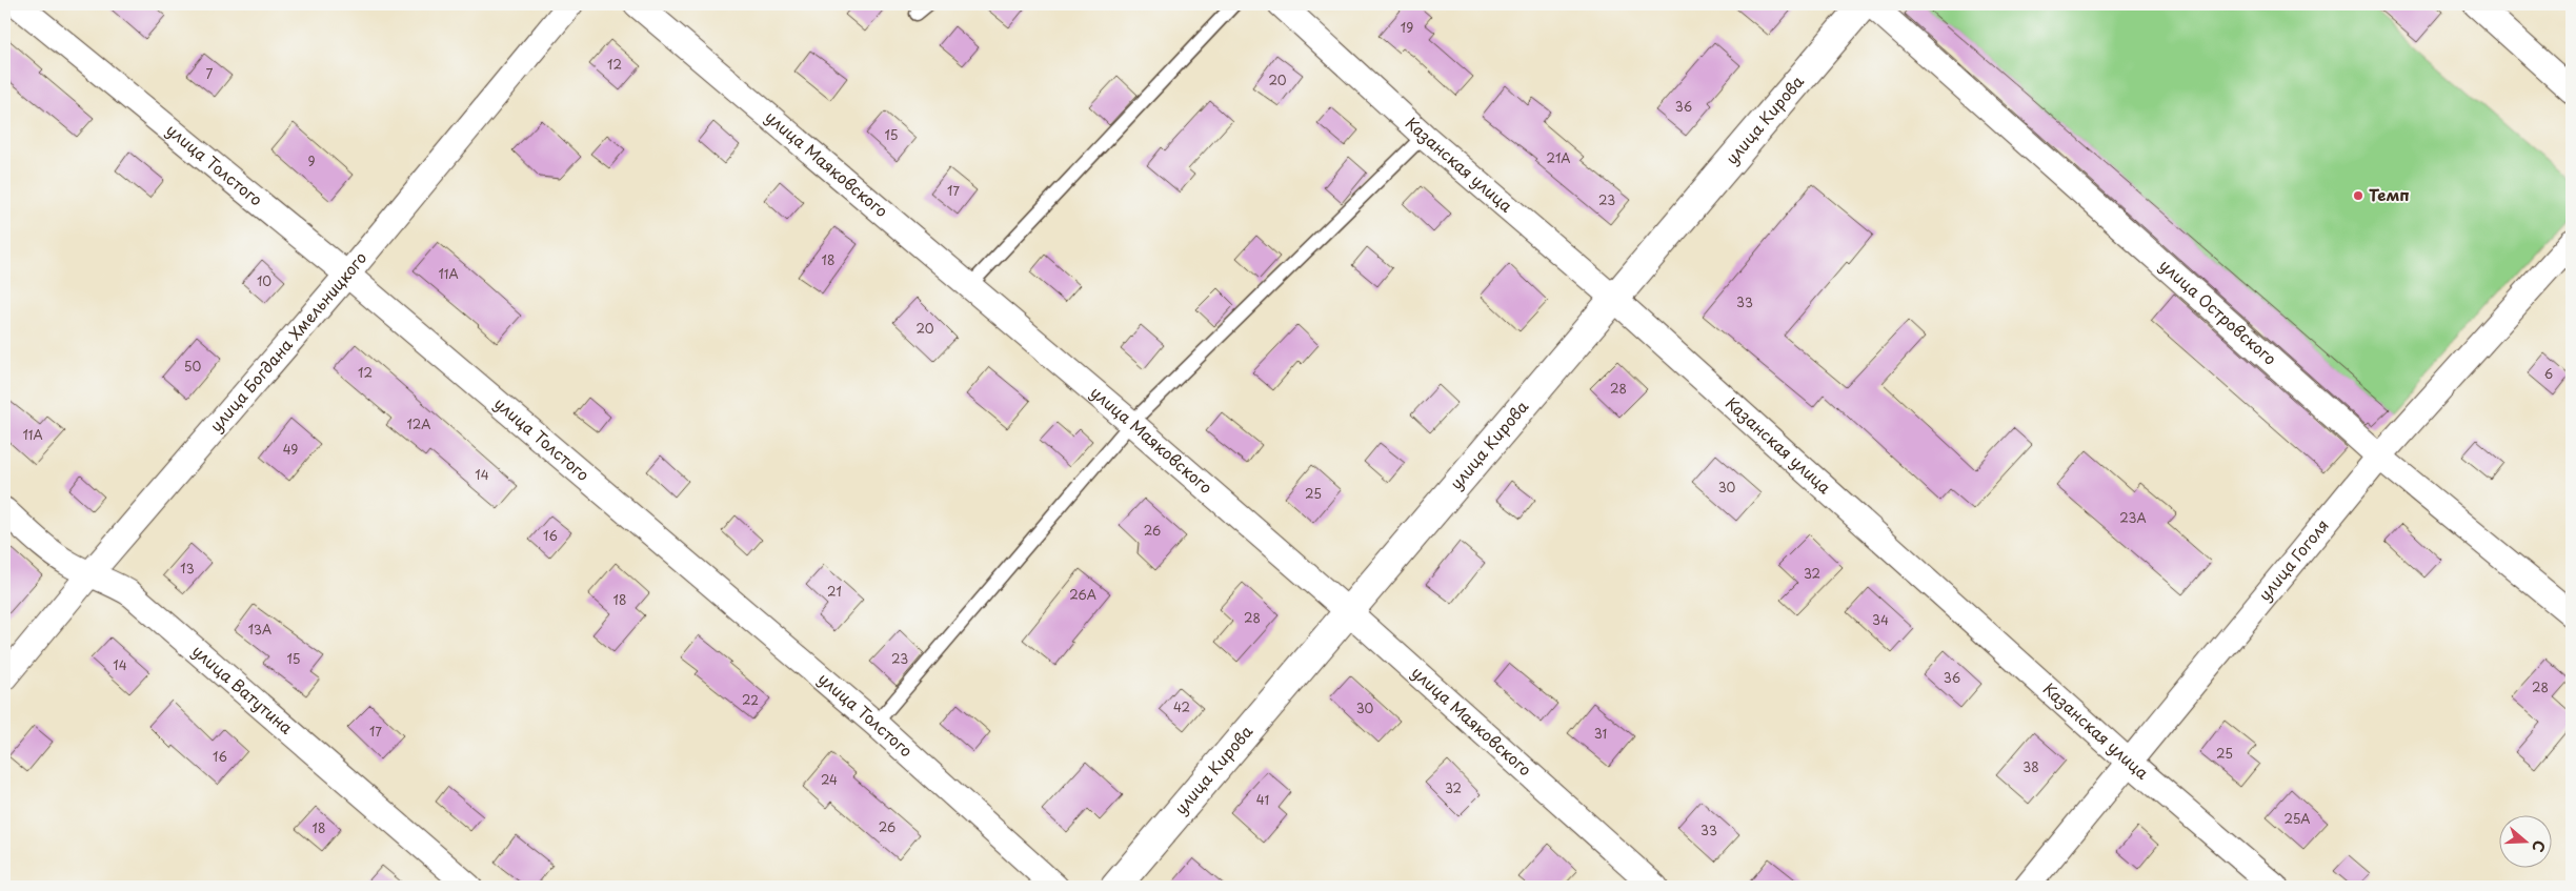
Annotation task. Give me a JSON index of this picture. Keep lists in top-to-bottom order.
{
  "streets": {
    "street": [
      "улица Кирова",
      "улица Маяковского",
      "Казанская улица",
      "улица Толстого",
      "улица Островского",
      "улица Богдана Хмельницкого",
      "улица Гоголя",
      "улица Ватутина"
    ]
  },
  "crossings": [
    ["улица Кирова", "улица Маяковского"],
    ["улица Кирова", "Казанская улица"],
    ["Казанская улица", "улица Гоголя"],
    ["улица Толстого", "улица Богдана Хмельницкого"],
    ["улица Островского", "улица Гоголя"],
    ["улица Богдана Хмельницкого", "улица Ватутина"]
  ],
  "places": ["Темп"],
  "house_numbers": [
    "19",
    "12",
    "7",
    "20",
    "36",
    "15",
    "21А",
    "9",
    "17",
    "23",
    "18",
    "11А",
    "10",
    "33",
    "20",
    "50",
    "12",
    "6",
    "28",
    "12А",
    "11А",
    "49",
    "14",
    "30",
    "25",
    "23А",
    "26",
    "16",
    "13",
    "32",
    "21",
    "26А",
    "18",
    "28",
    "34",
    "13А",
    "15",
    "23",
    "14",
    "36",
    "28",
    "22",
    "42",
    "30",
    "17",
    "31",
    "25",
    "16",
    "38",
    "24",
    "32",
    "41",
    "25А",
    "26",
    "18",
    "33"
  ],
  "north": "right"
}
